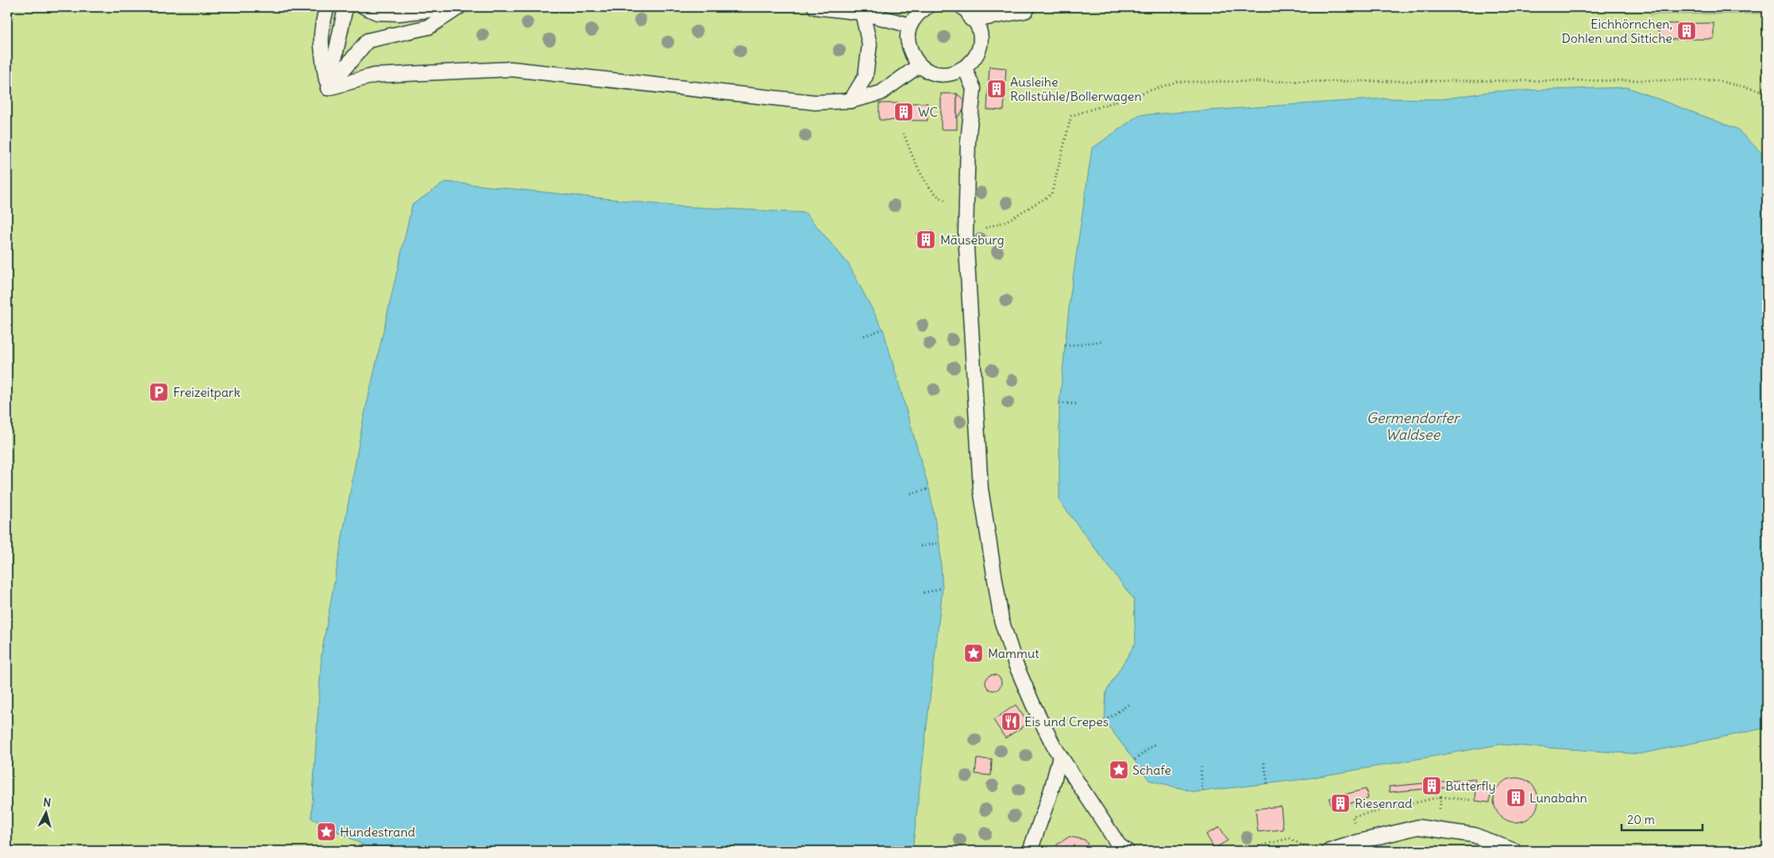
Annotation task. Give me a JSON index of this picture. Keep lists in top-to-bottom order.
{
  "water": ["Germendorfer Waldsee"],
  "places": {
    "building": [
      "Eichhörnchen, Dohlen und Sittiche",
      "Ausleihe Rollstühle/Bollerwagen",
      "WC",
      "Mäuseburg",
      "Butterfly",
      "Lunabahn",
      "Riesenrad"
    ],
    "parking": ["Freizeitpark"],
    "place": ["Mammut", "Schafe", "Hundestrand"],
    "restaurant": ["Eis und Crepes"]
  },
  "scale_bar": "20 m",
  "north": "top"
}
